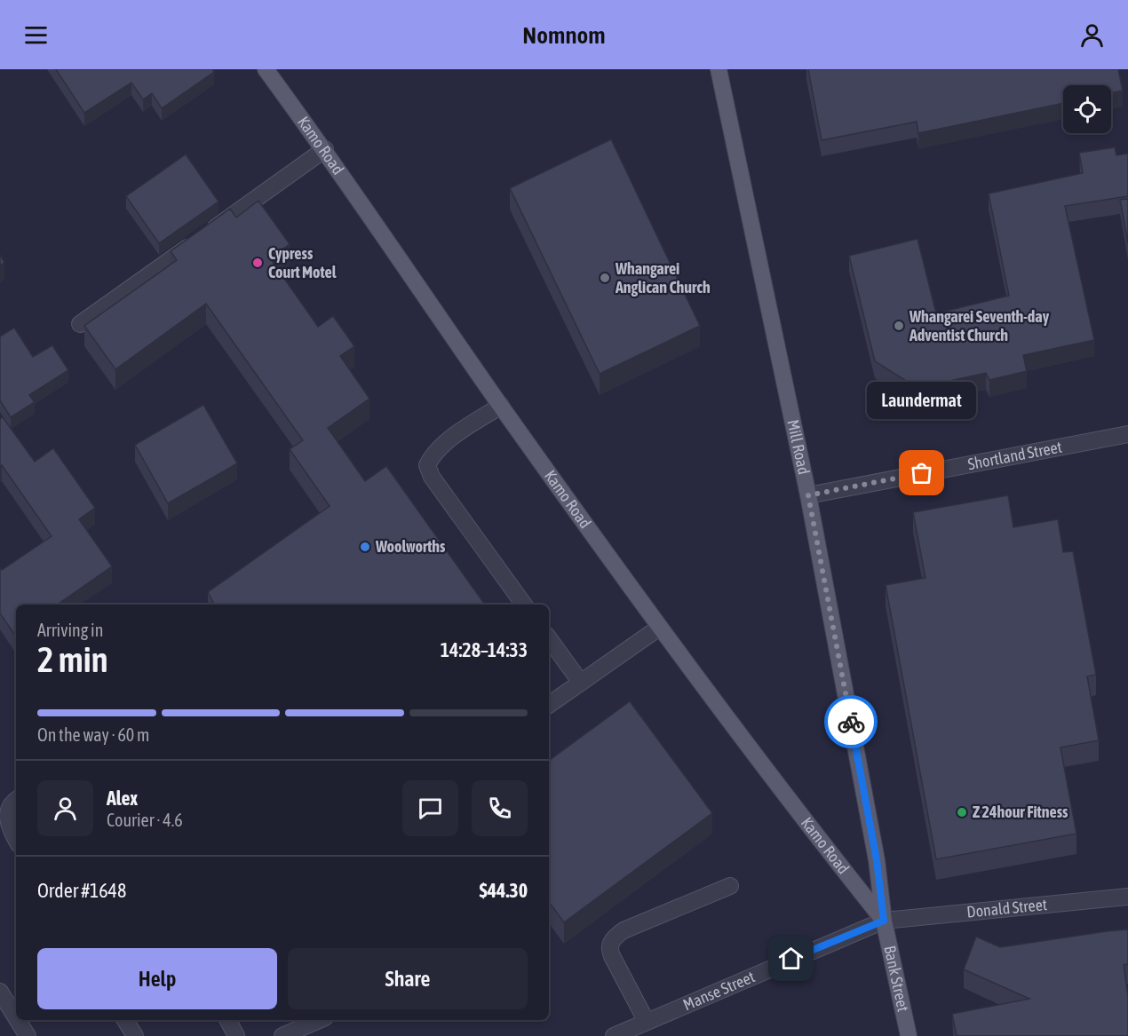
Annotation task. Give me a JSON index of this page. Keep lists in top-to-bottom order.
{
  "streets": {
    "main road": ["Kamo Road", "Mill Road", "Bank Street"],
    "street": ["Shortland Street", "Donald Street", "Manse Street"]
  },
  "crossings": [
    ["Kamo Road", "Mill Road"],
    ["Kamo Road", "Donald Street"],
    ["Kamo Road", "Bank Street"],
    ["Kamo Road", "Manse Street"],
    ["Mill Road", "Shortland Street"],
    ["Mill Road", "Donald Street"],
    ["Mill Road", "Bank Street"],
    ["Mill Road", "Manse Street"],
    ["Donald Street", "Bank Street"],
    ["Donald Street", "Manse Street"],
    ["Bank Street", "Manse Street"]
  ],
  "places": [
    "Cypress Court Motel",
    "Whangarei Anglican Church",
    "Whangarei Seventh-day Adventist Church",
    "Laundermat",
    "Woolworths",
    "Z 24hour Fitness"
  ],
  "page": {
    "header": "Nomnom",
    "bubble": "Laundermat",
    "heading": ["2 min", "Arriving in", "14:28–14:33"],
    "panel": [
      "Alex",
      "Courier · 4.6",
      "Order #1648",
      "$44.30"
    ],
    "bar": "On the way · 60 m",
    "buttons": ["Help", "Share"]
  }
}
